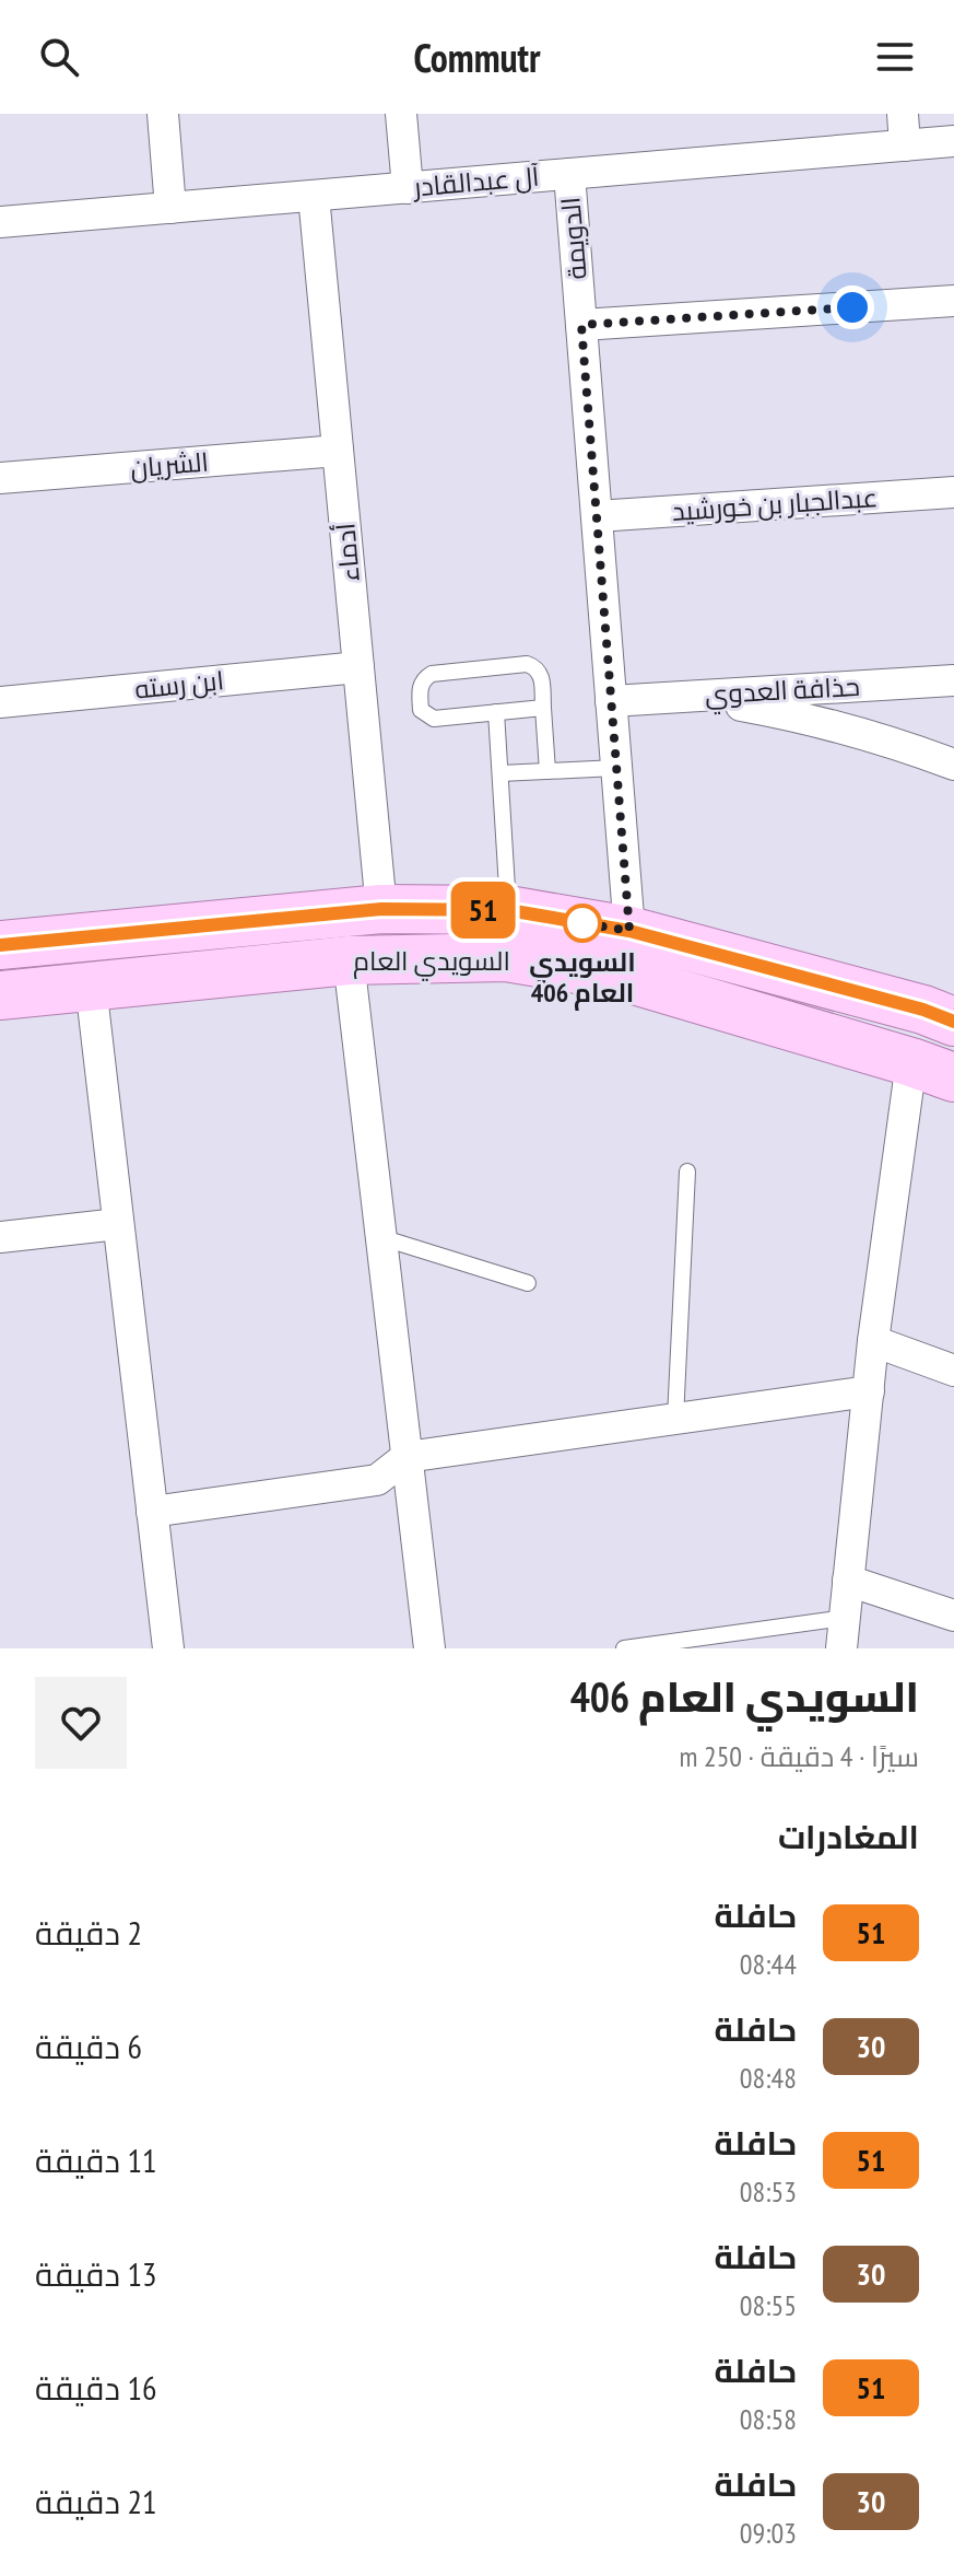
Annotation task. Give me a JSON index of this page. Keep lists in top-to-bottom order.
{
  "streets": {
    "main road": ["السويدي العام"],
    "street": [
      "آل عبدالقادر",
      "الدويمة",
      "الشريان",
      "عبدالجبار بن خورشيد",
      "أدماء",
      "ابن رسته",
      "حذافة العدوي"
    ]
  },
  "crossings": [
    ["آل عبدالقادر", "الدويمة"],
    ["آل عبدالقادر", "أدماء"],
    ["الدويمة", "عبدالجبار بن خورشيد"],
    ["الدويمة", "حذافة العدوي"],
    ["الدويمة", "السويدي العام"],
    ["الشريان", "أدماء"],
    ["أدماء", "ابن رسته"],
    ["أدماء", "السويدي العام"]
  ],
  "places": ["السويدي العام 406"],
  "lines": ["bus line 51"],
  "page": {
    "header": "Commutr",
    "on_map": "51",
    "heading": [
      ["السويدي العام 406", "سيرًا · 4 دقيقة · 250 m"],
      "المغادرات"
    ],
    "list": [
      {
        "mark": "51",
        "name": "حافلة",
        "note": "08:44",
        "value": "2 دقيقة"
      },
      {
        "mark": "30",
        "name": "حافلة",
        "note": "08:48",
        "value": "6 دقيقة"
      },
      {
        "mark": "51",
        "name": "حافلة",
        "note": "08:53",
        "value": "11 دقيقة"
      },
      {
        "mark": "30",
        "name": "حافلة",
        "note": "08:55",
        "value": "13 دقيقة"
      },
      {
        "mark": "51",
        "name": "حافلة",
        "note": "08:58",
        "value": "16 دقيقة"
      },
      {
        "mark": "30",
        "name": "حافلة",
        "note": "09:03",
        "value": "21 دقيقة"
      }
    ]
  }
}
